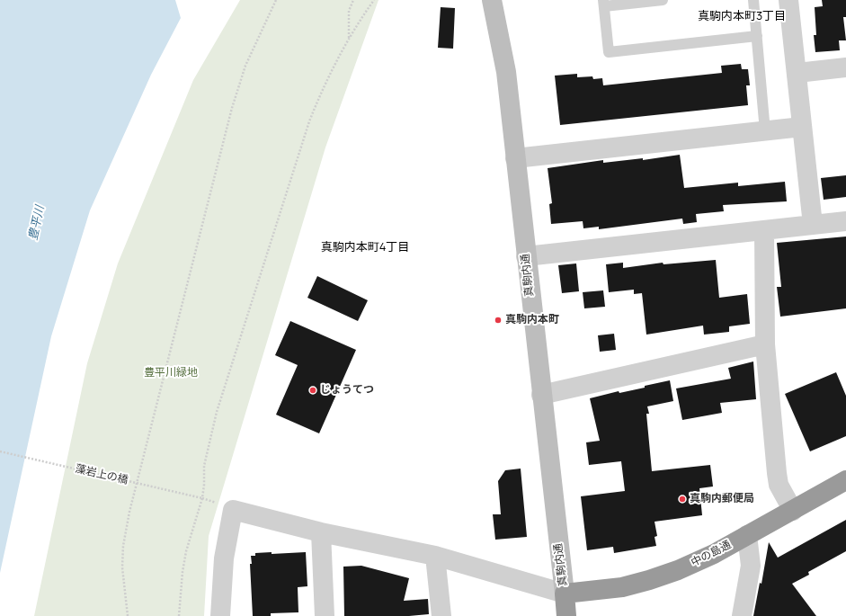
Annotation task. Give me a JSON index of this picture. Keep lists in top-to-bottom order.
{
  "streets": {
    "highway": ["真駒内通", "中の島通"],
    "path": ["藻岩上の橋"]
  },
  "crossings": [
    ["真駒内通", "中の島通"]
  ],
  "districts": ["真駒内本町3丁目", "真駒内本町4丁目"],
  "water": ["豊平川"],
  "parks": ["豊平川緑地"],
  "places": ["真駒内本町", "じょうてつ", "真駒内郵便局"]
}
